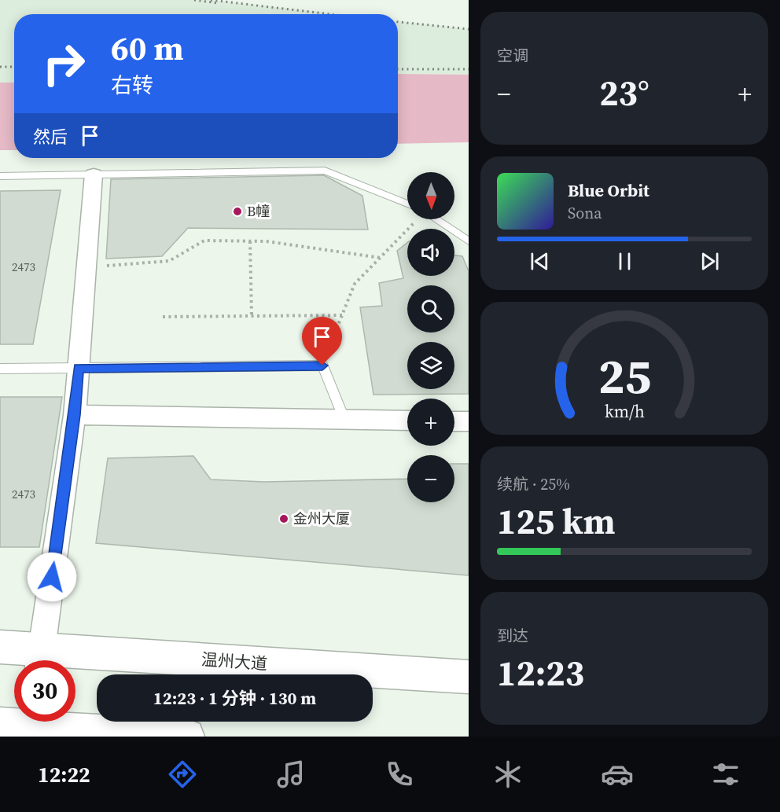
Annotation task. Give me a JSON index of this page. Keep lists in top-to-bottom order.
{
  "streets": {
    "main road": ["温州大道"]
  },
  "places": ["B幢", "金州大厦"],
  "house_numbers": ["2473", "2473"],
  "north": "bottom",
  "page": {
    "tile": [
      "空调",
      ["续航 · 25%", "125 km"],
      ["到达", "12:23"]
    ],
    "turn": ["60 m", "右转"],
    "heat": ["−", "23°", "+"],
    "then": "然后",
    "map_buttons": ["+", "−"],
    "song": ["Blue Orbit", "Sona"],
    "limit": "30",
    "trip": "12:23 · 1 分钟 · 130 m",
    "tabs": "12:22",
    "gauge": ["25", "km/h"]
  }
}
